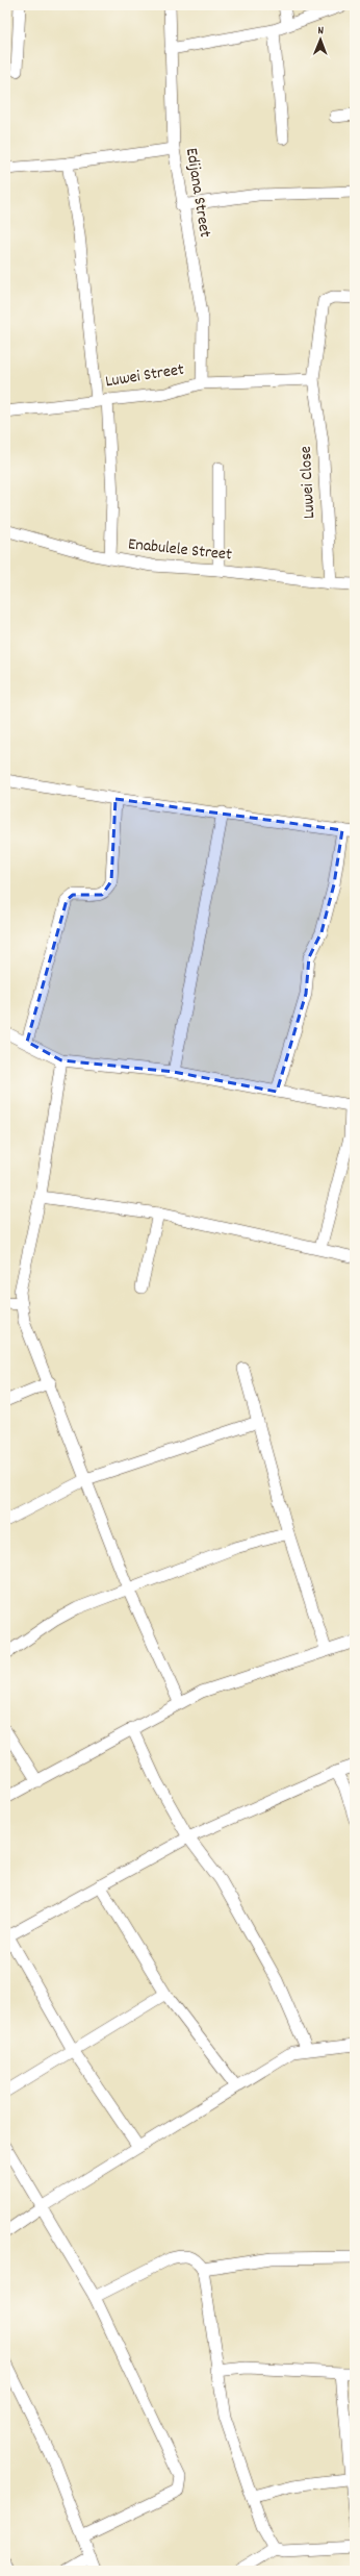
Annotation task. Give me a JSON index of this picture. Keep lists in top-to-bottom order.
{
  "streets": {
    "street": [
      "Edijana Street",
      "Luwei Street",
      "Luwei Close",
      "Enabulele Street"
    ]
  },
  "crossings": [
    ["Edijana Street", "Luwei Street"],
    ["Luwei Street", "Luwei Close"],
    ["Luwei Close", "Enabulele Street"]
  ],
  "north": "top"
}
